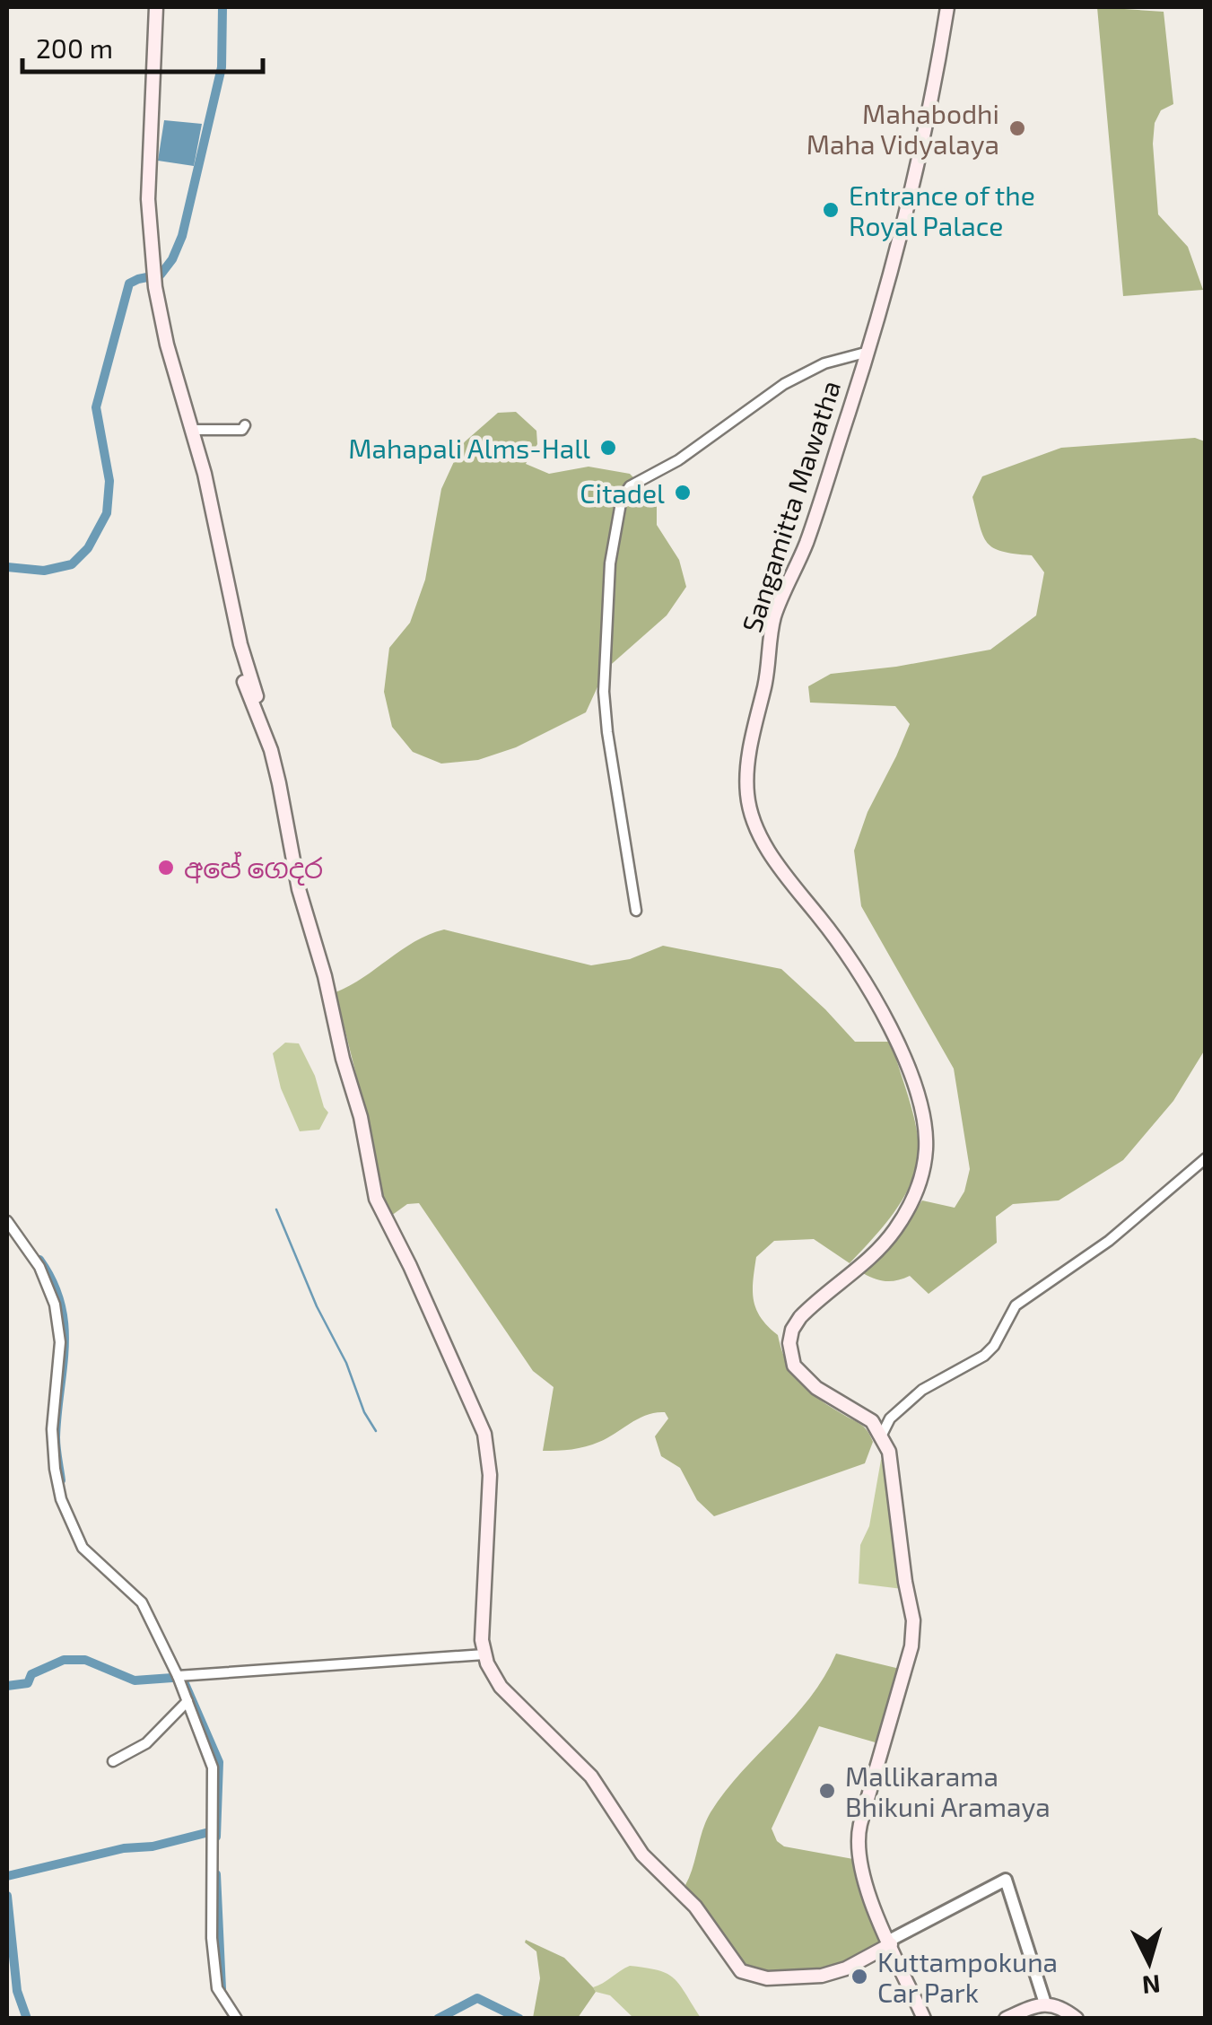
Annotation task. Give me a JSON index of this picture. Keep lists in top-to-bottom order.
{
  "streets": {
    "main road": ["Sangamitta Mawatha"]
  },
  "places": [
    "Mahabodhi Maha Vidyalaya",
    "Entrance of the Royal Palace",
    "Mahapali Alms-Hall",
    "Citadel",
    "අපේ ගෙදර",
    "Mallikarama Bhikuni Aramaya",
    "Kuttampokuna Car Park"
  ],
  "scale_bar": "200 m",
  "north": "bottom"
}
